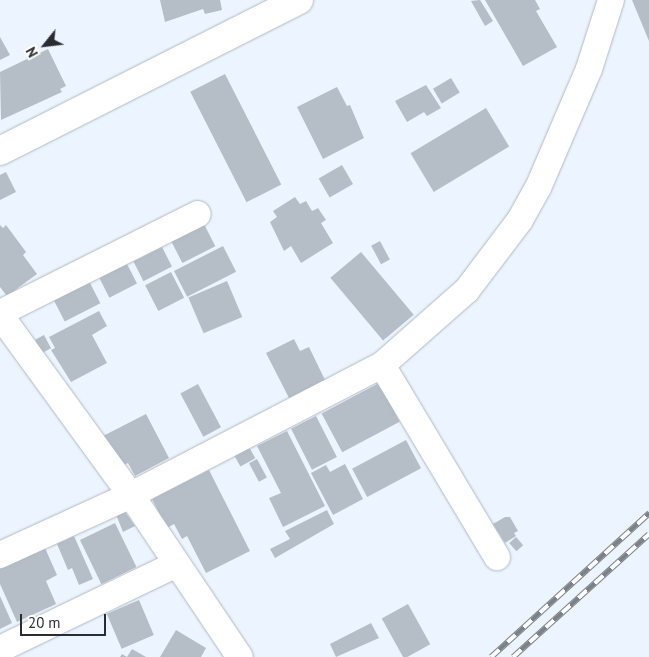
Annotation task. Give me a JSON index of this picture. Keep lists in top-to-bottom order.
{
  "scale_bar": "20 m",
  "north": "bottom left"
}
